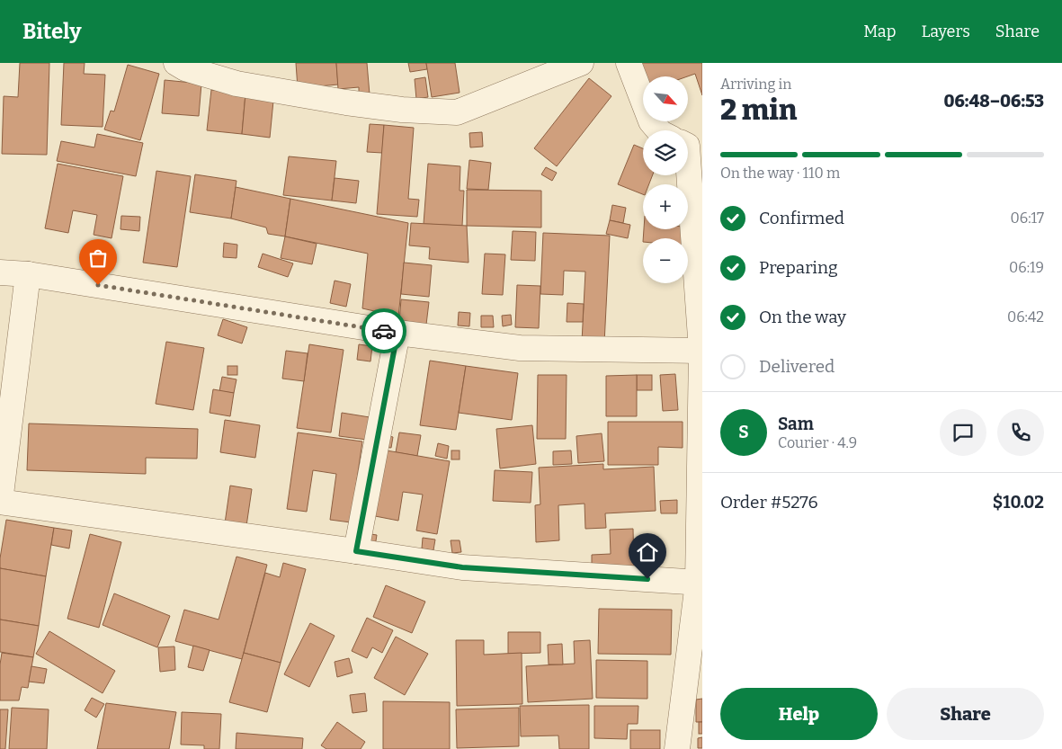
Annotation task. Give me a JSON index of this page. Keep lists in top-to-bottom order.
{
  "north": "bottom right",
  "page": {
    "header": "Bitely",
    "nav": ["Map", "Layers", "Share"],
    "heading": ["2 min", "Arriving in", "06:48–06:53"],
    "panel": [
      "Sam",
      "Courier · 4.9",
      "Order #5276",
      "$10.02"
    ],
    "map_buttons": ["+", "−"],
    "bar": "On the way · 110 m",
    "list": [
      ["Confirmed", "06:17"],
      ["Preparing", "06:19"],
      ["On the way", "06:42"],
      "Delivered"
    ],
    "round": "S",
    "buttons": ["Help", "Share"]
  }
}
